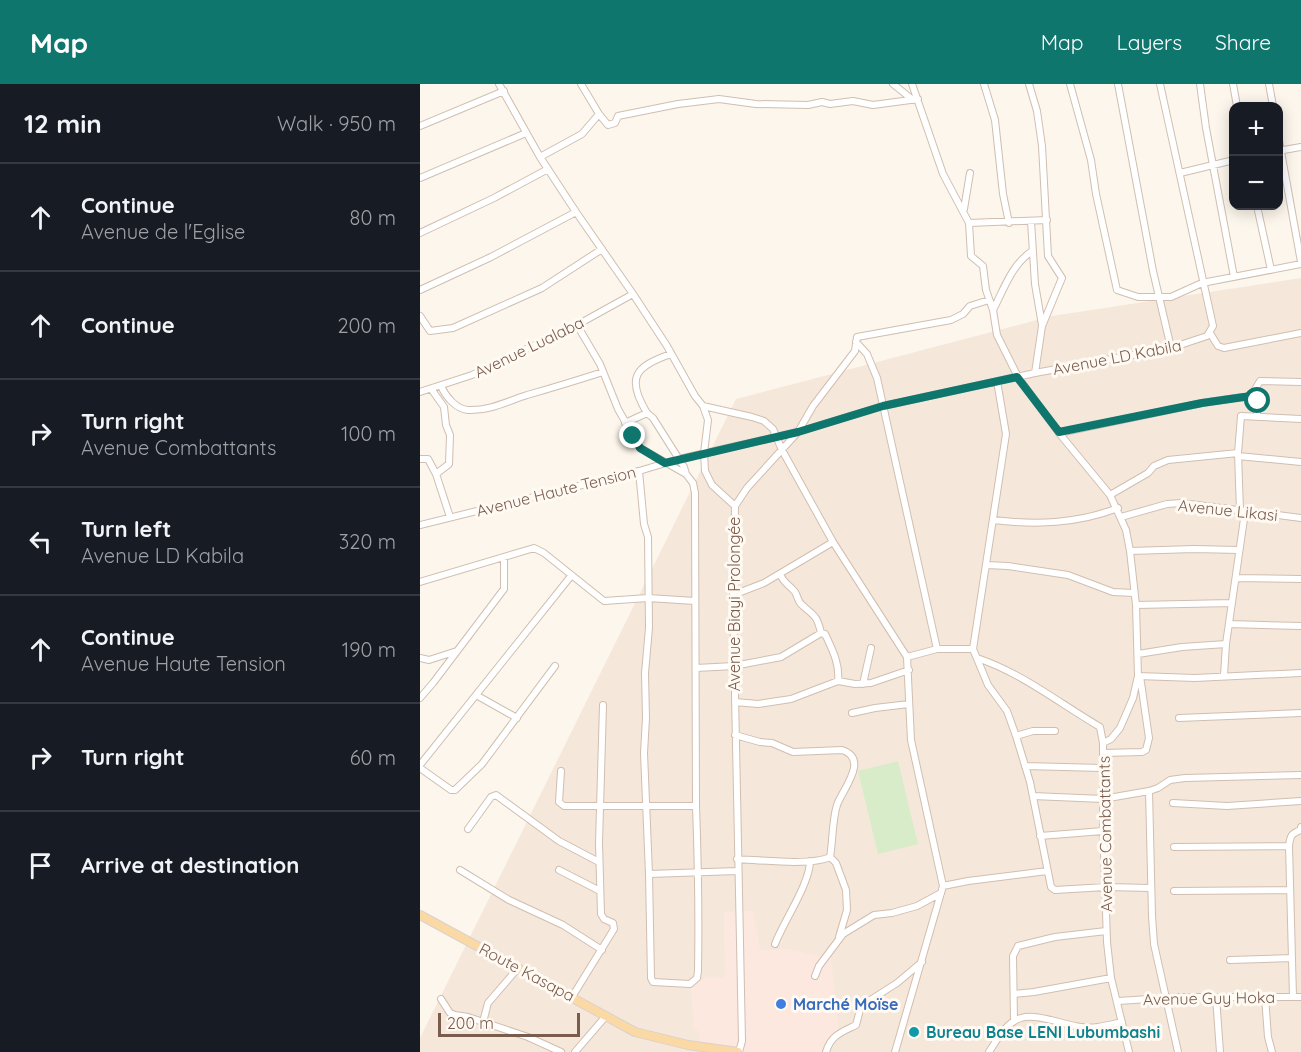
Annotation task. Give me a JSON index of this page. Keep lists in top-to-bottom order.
{
  "streets": {
    "main road": ["Route Kasapa"],
    "street": [
      "Avenue Lualaba",
      "Avenue LD Kabila",
      "Avenue Haute Tension",
      "Avenue Likasi",
      "Avenue Biayi Prolongée",
      "Avenue Combattants",
      "Avenue Guy Hoka"
    ]
  },
  "crossings": [
    ["Avenue Lualaba", "Avenue Biayi Prolongée"],
    ["Avenue LD Kabila", "Avenue Haute Tension"],
    ["Avenue LD Kabila", "Avenue Combattants"],
    ["Avenue Haute Tension", "Avenue Biayi Prolongée"],
    ["Avenue Likasi", "Avenue Combattants"],
    ["Avenue Biayi Prolongée", "Route Kasapa"],
    ["Avenue Combattants", "Avenue Guy Hoka"]
  ],
  "places": ["Marché Moïse", "Bureau Base LENI Lubumbashi"],
  "scale_bar": "200 m",
  "page": {
    "header": "Map",
    "nav": ["Map", "Layers", "Share"],
    "heading": ["12 min", "Walk · 950 m"],
    "map_buttons": ["+", "−"],
    "list": [
      ["Continue", "Avenue de l'Eglise", "80 m"],
      ["Continue", "200 m"],
      ["Turn right", "Avenue Combattants", "100 m"],
      ["Turn left", "Avenue LD Kabila", "320 m"],
      ["Continue", "Avenue Haute Tension", "190 m"],
      ["Turn right", "60 m"],
      "Arrive at destination"
    ],
    "scale": "200 m"
  }
}
